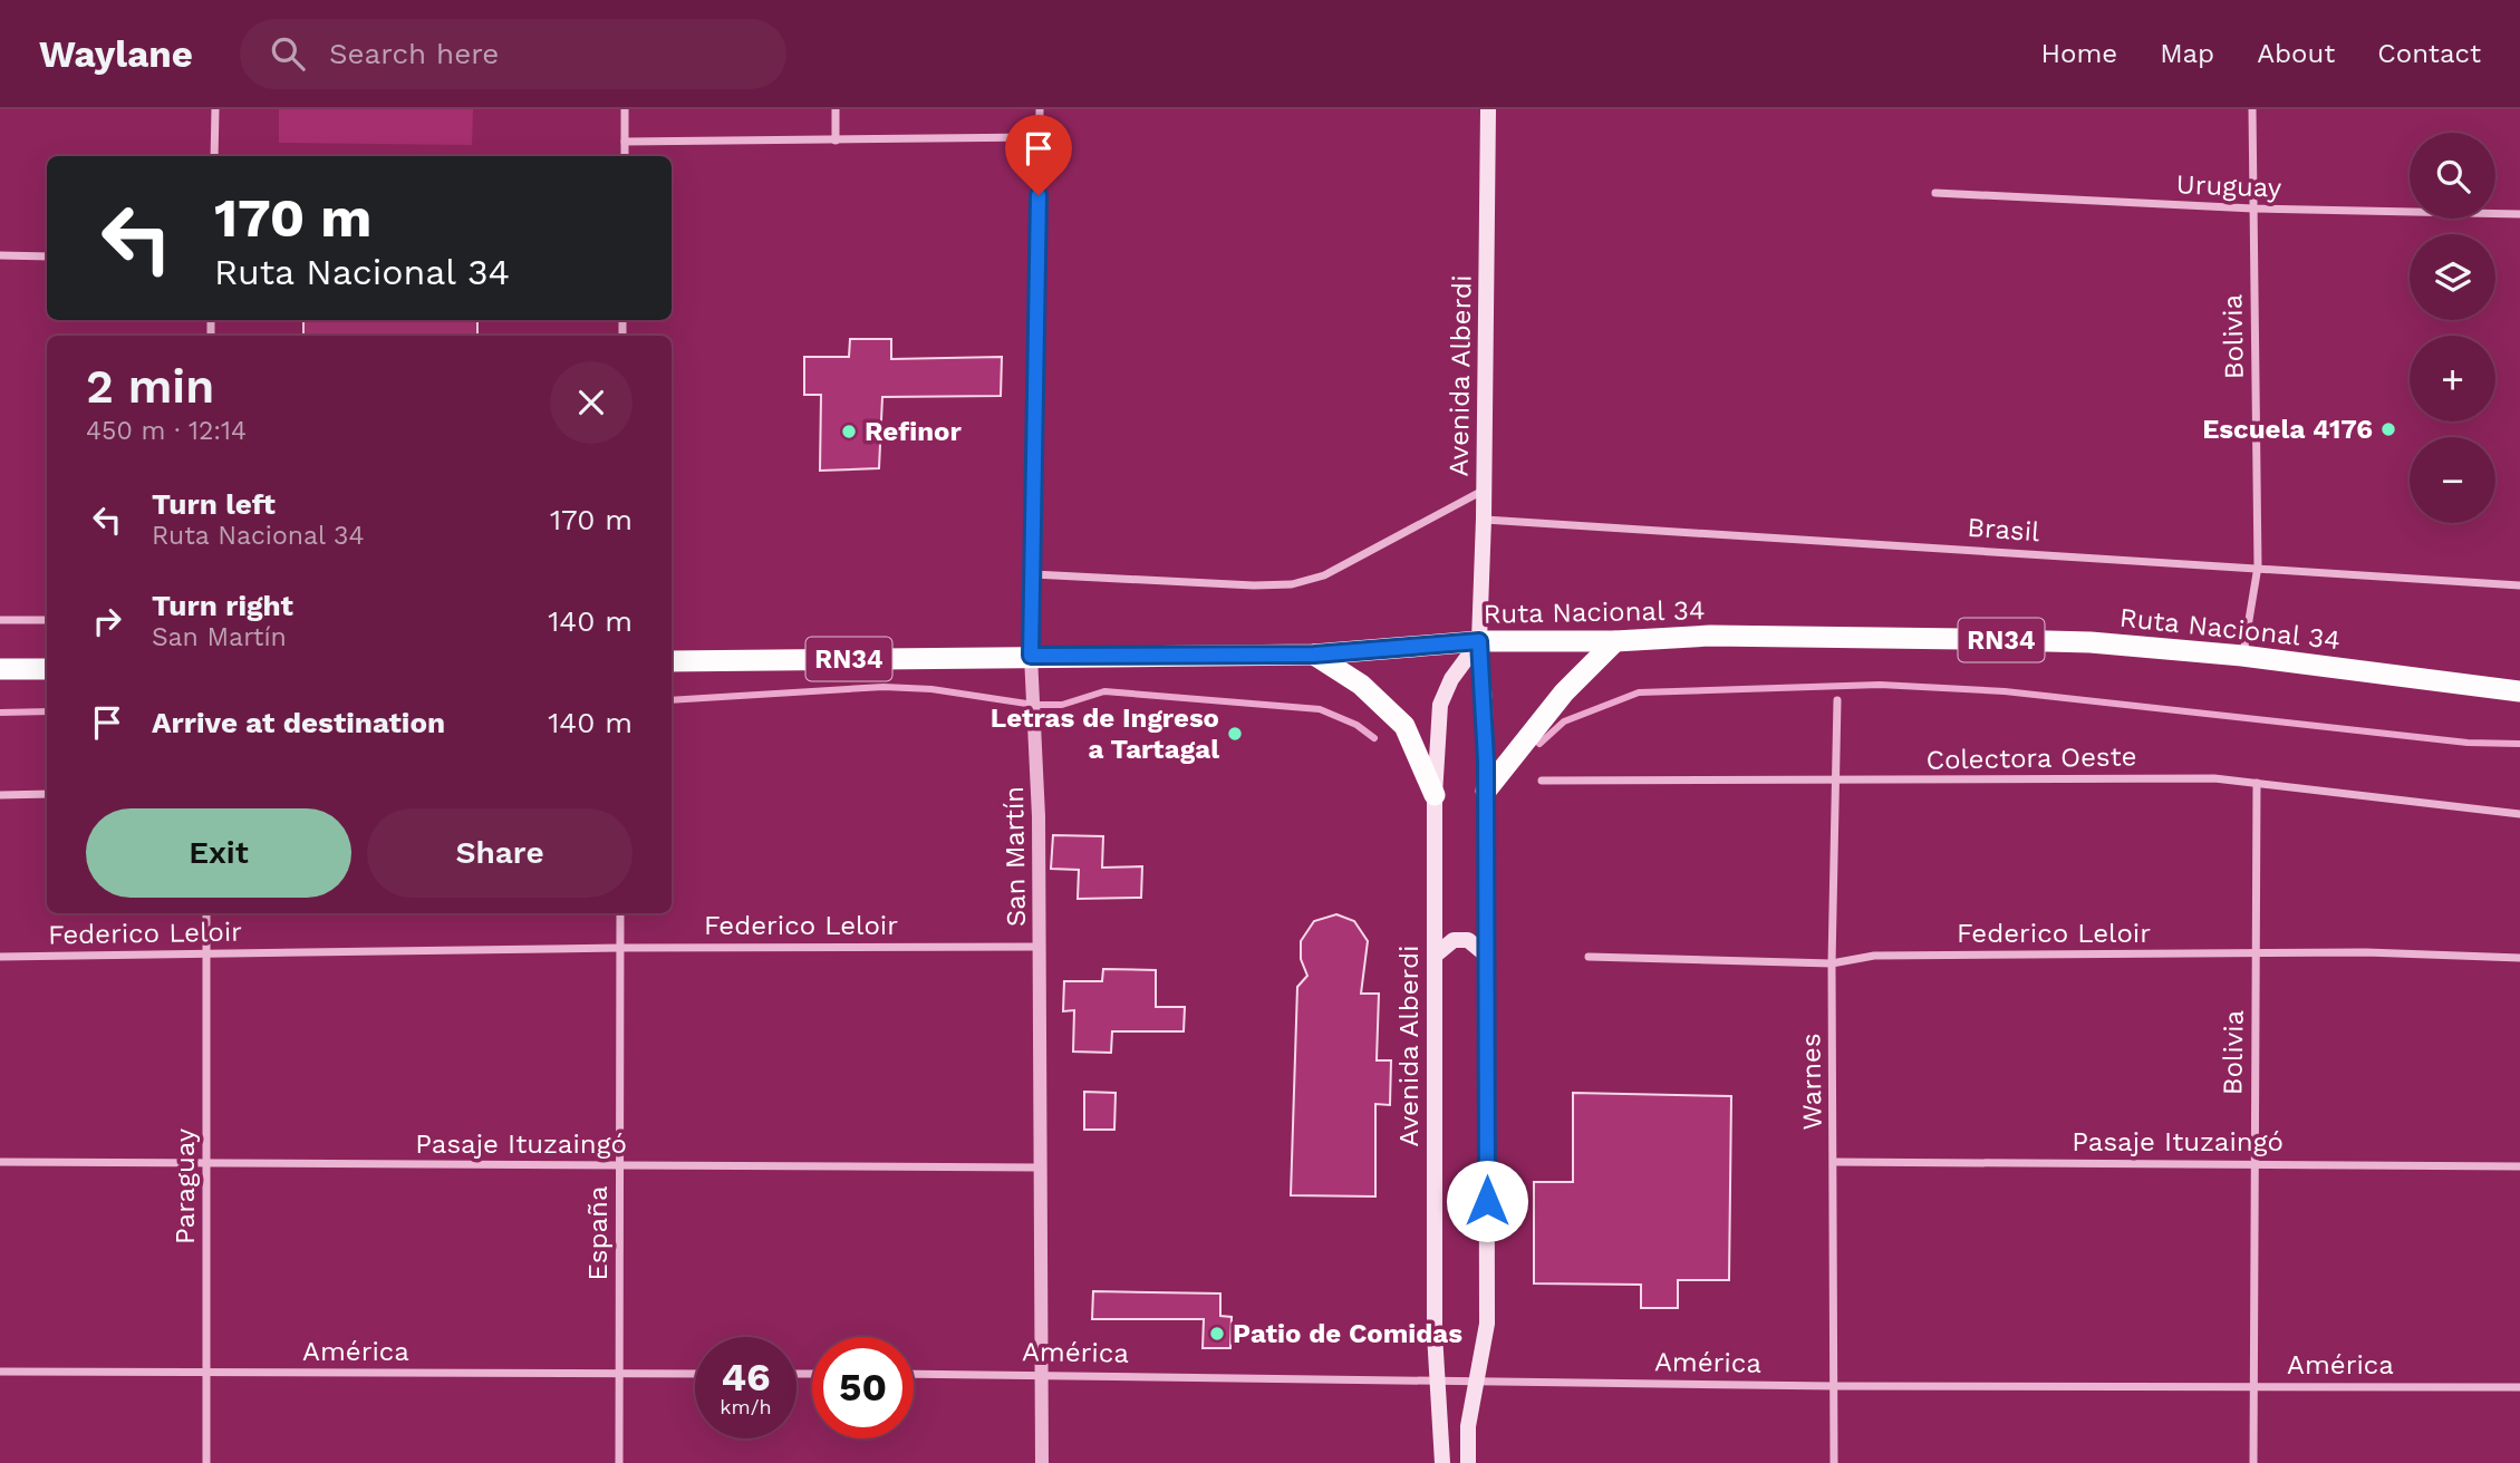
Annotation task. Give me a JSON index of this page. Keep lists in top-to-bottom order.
{
  "streets": {
    "highway": ["Ruta Nacional 34", "RN34"],
    "main road": ["Avenida Alberdi"],
    "street": [
      "Uruguay",
      "Bolivia",
      "Brasil",
      "Colectora Oeste",
      "San Martín",
      "Federico Leloir",
      "Warnes",
      "Pasaje Ituzaingó",
      "Paraguay",
      "España",
      "América"
    ]
  },
  "crossings": [
    ["Uruguay", "Bolivia"],
    ["Bolivia", "Brasil"],
    ["Bolivia", "Ruta Nacional 34"],
    ["Bolivia", "Colectora Oeste"],
    ["Bolivia", "Federico Leloir"],
    ["Bolivia", "Pasaje Ituzaingó"],
    ["Bolivia", "América"],
    ["Avenida Alberdi", "Brasil"],
    ["Avenida Alberdi", "Ruta Nacional 34"],
    ["Avenida Alberdi", "América"],
    ["Ruta Nacional 34", "San Martín"],
    ["Colectora Oeste", "Warnes"],
    ["San Martín", "Federico Leloir"],
    ["San Martín", "Pasaje Ituzaingó"],
    ["San Martín", "América"],
    ["Federico Leloir", "Warnes"],
    ["Federico Leloir", "Paraguay"],
    ["Federico Leloir", "España"],
    ["Warnes", "Pasaje Ituzaingó"],
    ["Warnes", "América"],
    ["Pasaje Ituzaingó", "Paraguay"],
    ["Pasaje Ituzaingó", "España"],
    ["Paraguay", "América"],
    ["España", "América"]
  ],
  "places": [
    "Escuela 4176",
    "Refinor",
    "Letras de Ingreso a Tartagal",
    "Patio de Comidas"
  ],
  "page": {
    "header": "Waylane",
    "search": "Search here",
    "nav": [
      "Home",
      "Map",
      "About",
      "Contact"
    ],
    "map_buttons": ["+", "−"],
    "turn": ["170 m", "Ruta Nacional 34"],
    "heading": ["2 min", "450 m · 12:14"],
    "list": [
      {
        "name": "Turn left",
        "note": "Ruta Nacional 34",
        "value": "170 m"
      },
      {
        "name": "Turn right",
        "note": "San Martín",
        "value": "140 m"
      },
      {
        "name": "Arrive at destination",
        "value": "140 m"
      }
    ],
    "buttons": ["Exit", "Share"],
    "speed": "46 km/h",
    "limit": "50"
  }
}
